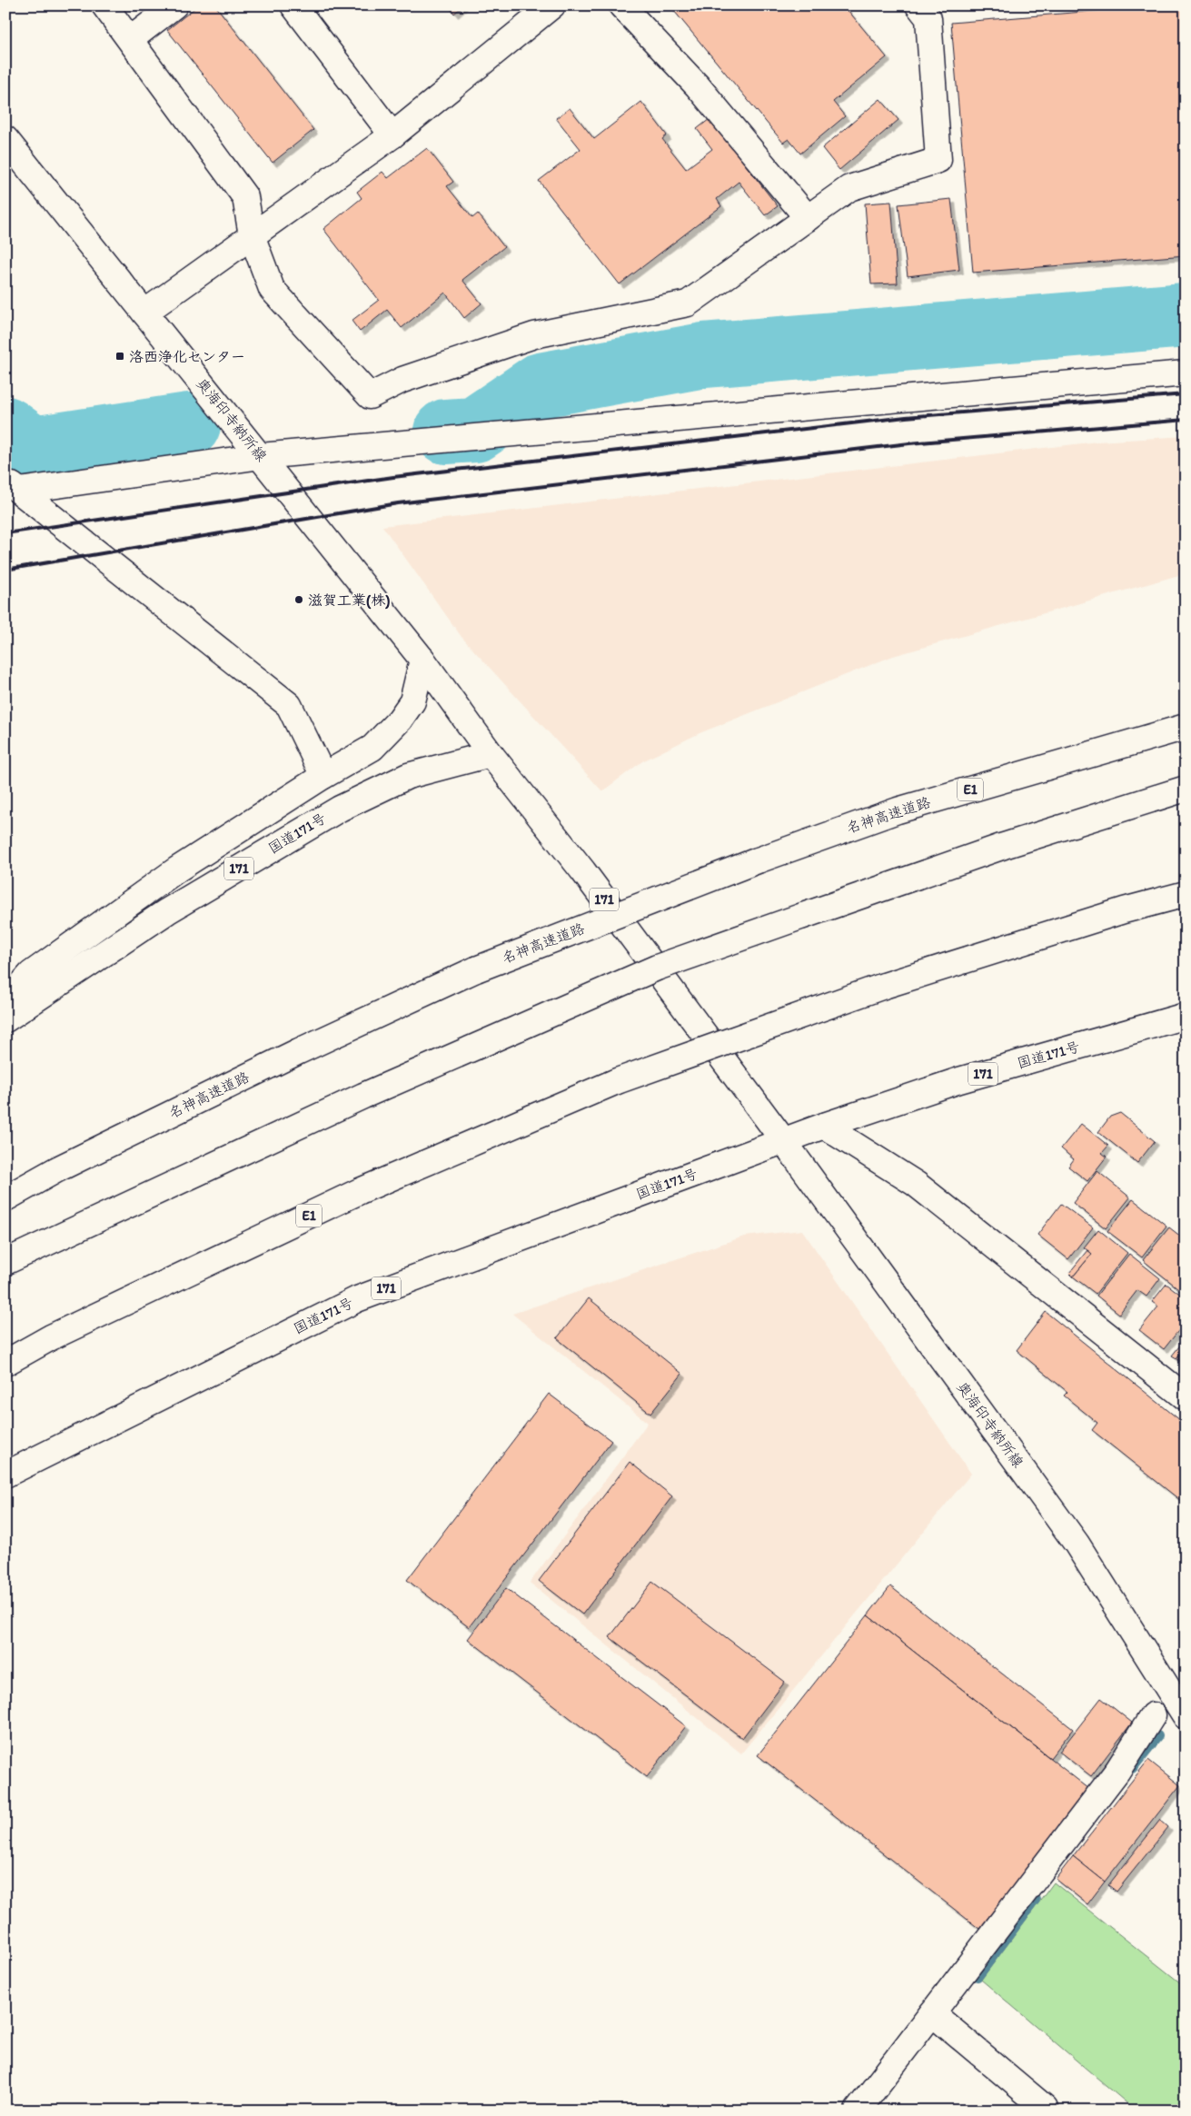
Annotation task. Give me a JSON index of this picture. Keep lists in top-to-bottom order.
{
  "streets": {
    "main road": [
      "奥海印寺納所線",
      "E1",
      "名神高速道路",
      "国道171号",
      "171"
    ]
  },
  "crossings": [
    ["奥海印寺納所線", "国道171号"],
    ["奥海印寺納所線", "171"],
    ["国道171号", "171"]
  ],
  "places": {
    "transit": ["洛西浄化センター"],
    "other": ["滋賀工業(株)"]
  }
}
